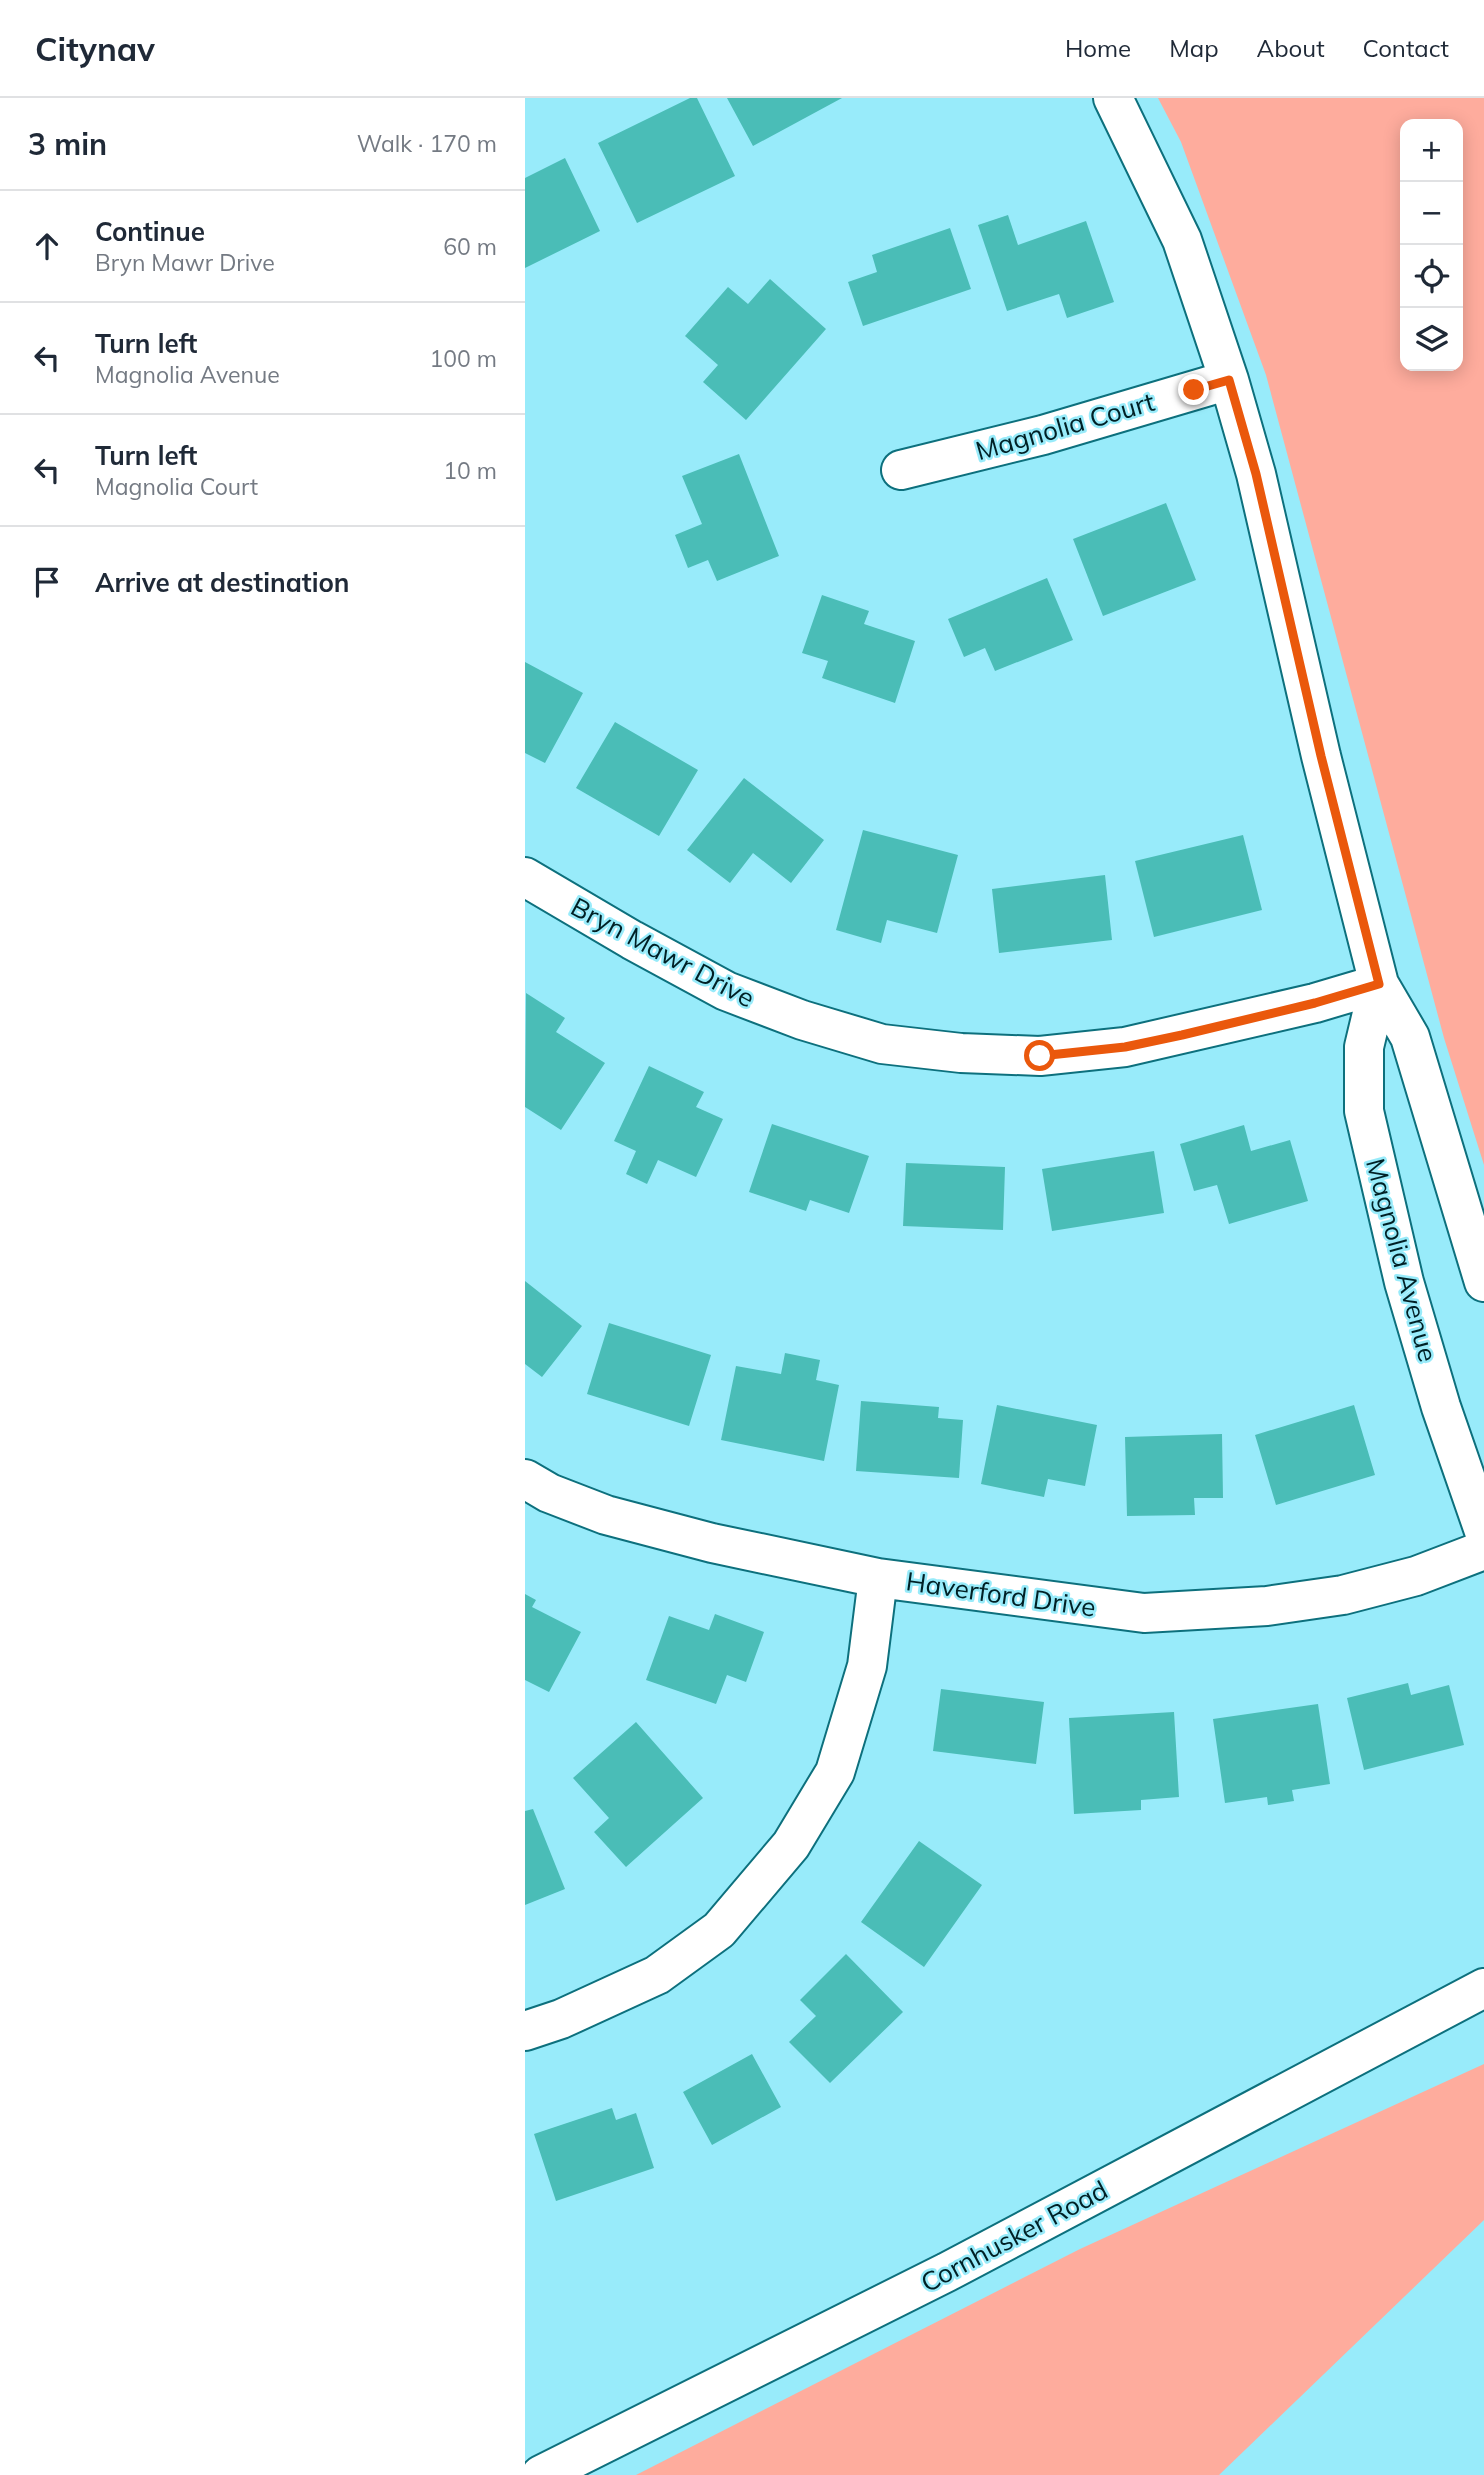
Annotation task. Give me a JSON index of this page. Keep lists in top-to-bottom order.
{
  "streets": {
    "street": [
      "Magnolia Court",
      "Bryn Mawr Drive",
      "Magnolia Avenue",
      "Haverford Drive",
      "Cornhusker Road"
    ]
  },
  "crossings": [
    ["Magnolia Court", "Magnolia Avenue"],
    ["Bryn Mawr Drive", "Magnolia Avenue"]
  ],
  "page": {
    "header": "Citynav",
    "nav": [
      "Home",
      "Map",
      "About",
      "Contact"
    ],
    "heading": ["3 min", "Walk · 170 m"],
    "map_buttons": ["+", "−"],
    "list": [
      ["Continue", "Bryn Mawr Drive", "60 m"],
      ["Turn left", "Magnolia Avenue", "100 m"],
      ["Turn left", "Magnolia Court", "10 m"],
      "Arrive at destination"
    ]
  }
}
